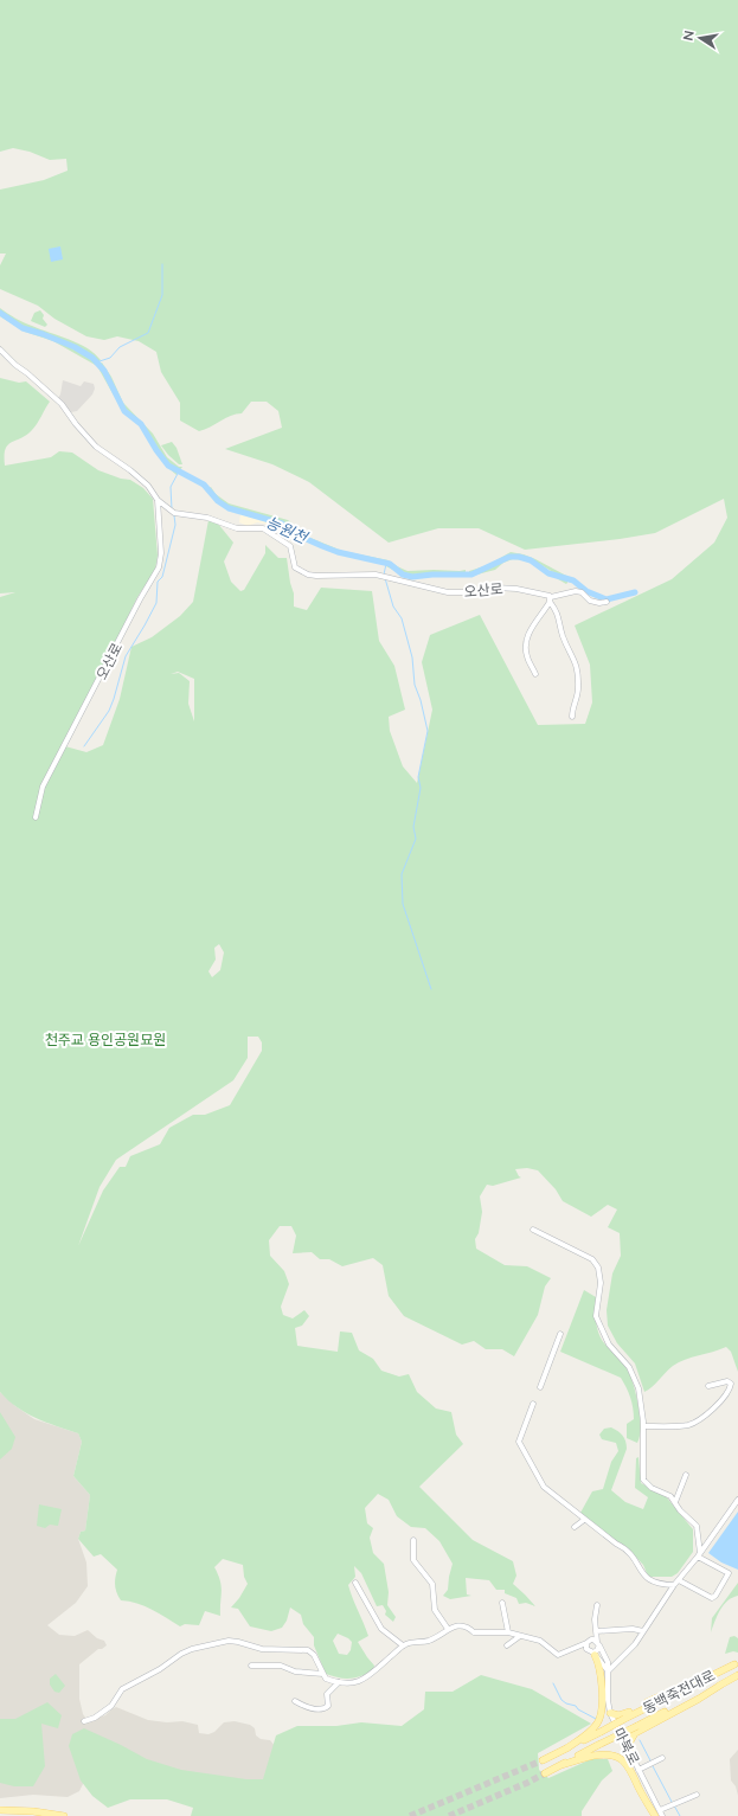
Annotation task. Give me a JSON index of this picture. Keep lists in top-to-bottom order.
{
  "streets": {
    "main road": ["동백죽전대로"],
    "street": ["오산로", "마북로"]
  },
  "water": ["능원천"],
  "parks": ["천주교 용인공원묘원"],
  "north": "left"
}
